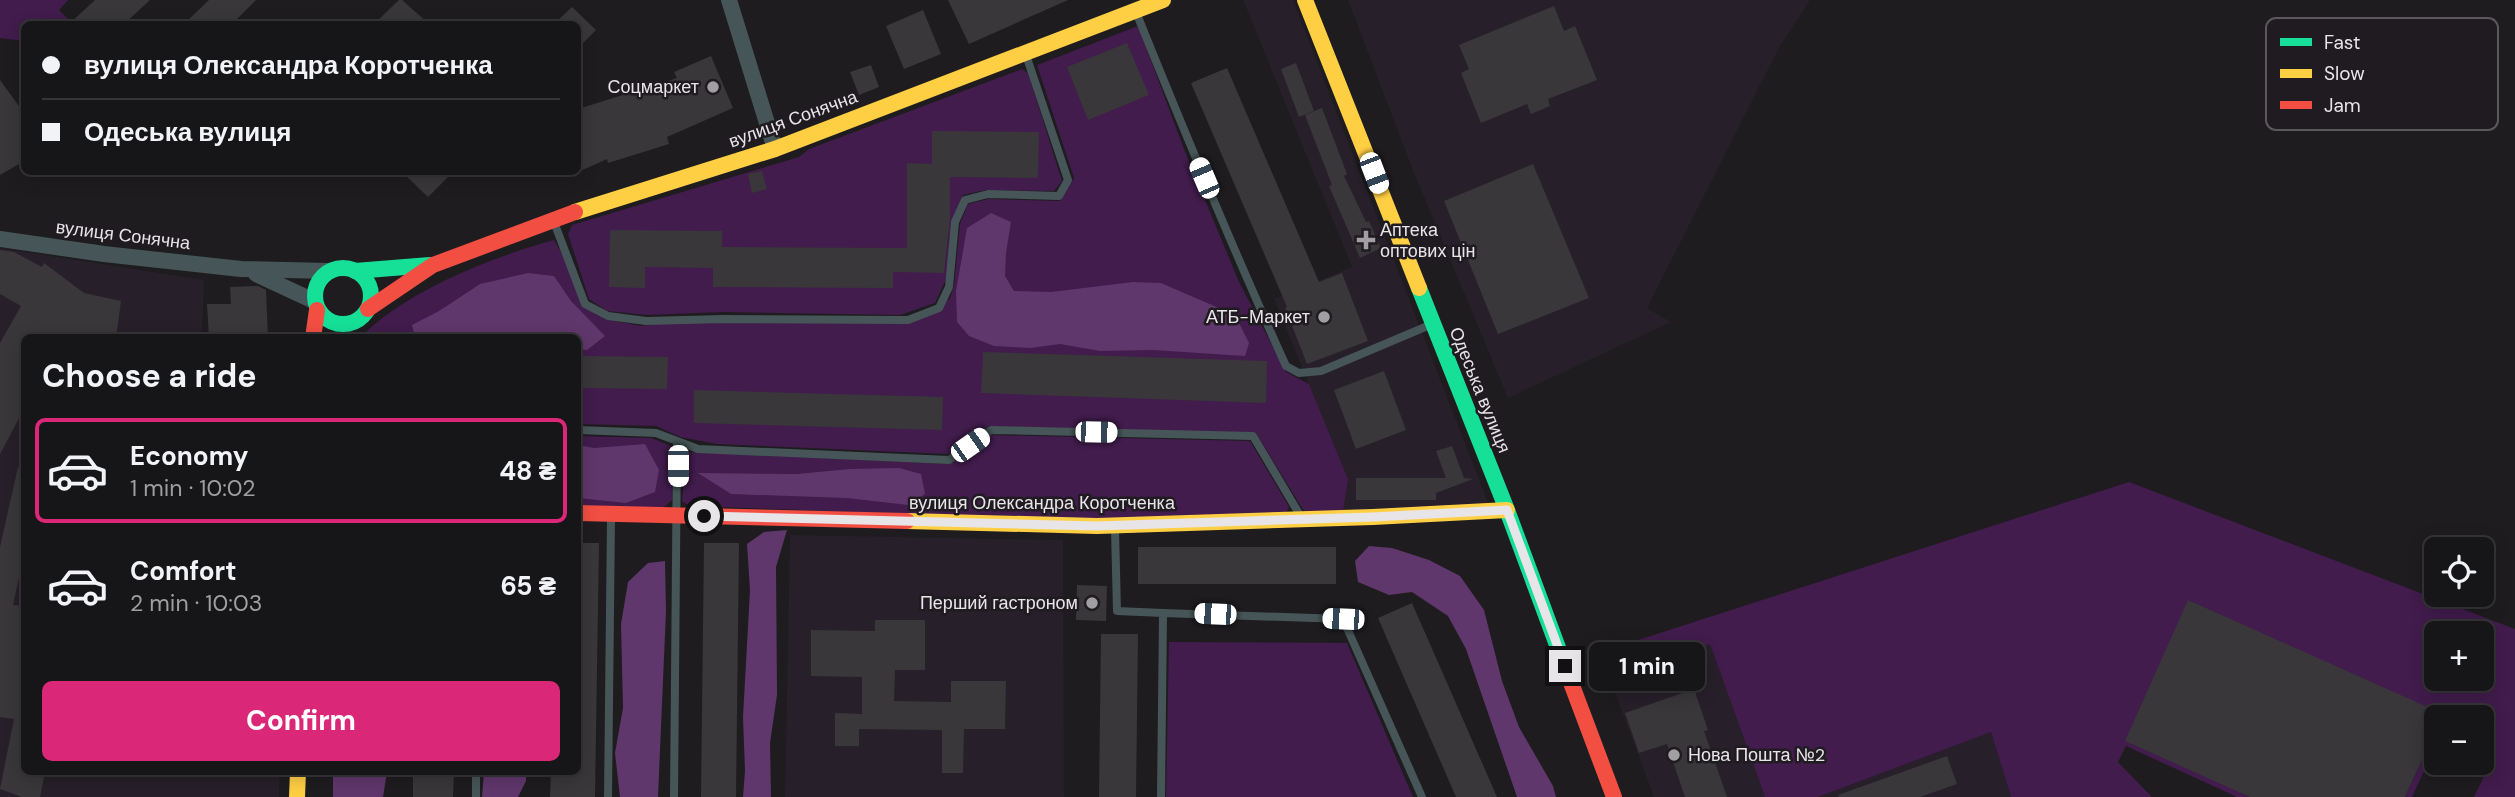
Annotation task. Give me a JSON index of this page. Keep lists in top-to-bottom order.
{
  "streets": {
    "street": ["вулиця Сонячна", "Одеська вулиця", "вулиця Олександра Коротченка"]
  },
  "crossings": [
    ["Одеська вулиця", "вулиця Олександра Коротченка"]
  ],
  "places": {
    "other": [
      "Соцмаркет",
      "АТБ-Маркет",
      "Перший гастроном",
      "Нова Пошта №2"
    ],
    "health": ["Аптека оптових цін"]
  },
  "legend": ["Fast", "Slow", "Jam"],
  "page": {
    "banner": ["вулиця Олександра Коротченка", "Одеська вулиця"],
    "heading": "Choose a ride",
    "list": [
      {
        "name": "Economy",
        "note": "1 min · 10:02",
        "value": "48 ₴"
      },
      {
        "name": "Comfort",
        "note": "2 min · 10:03",
        "value": "65 ₴"
      }
    ],
    "map_buttons": ["+", "−"],
    "bubble": "1 min",
    "buttons": "Confirm"
  }
}
